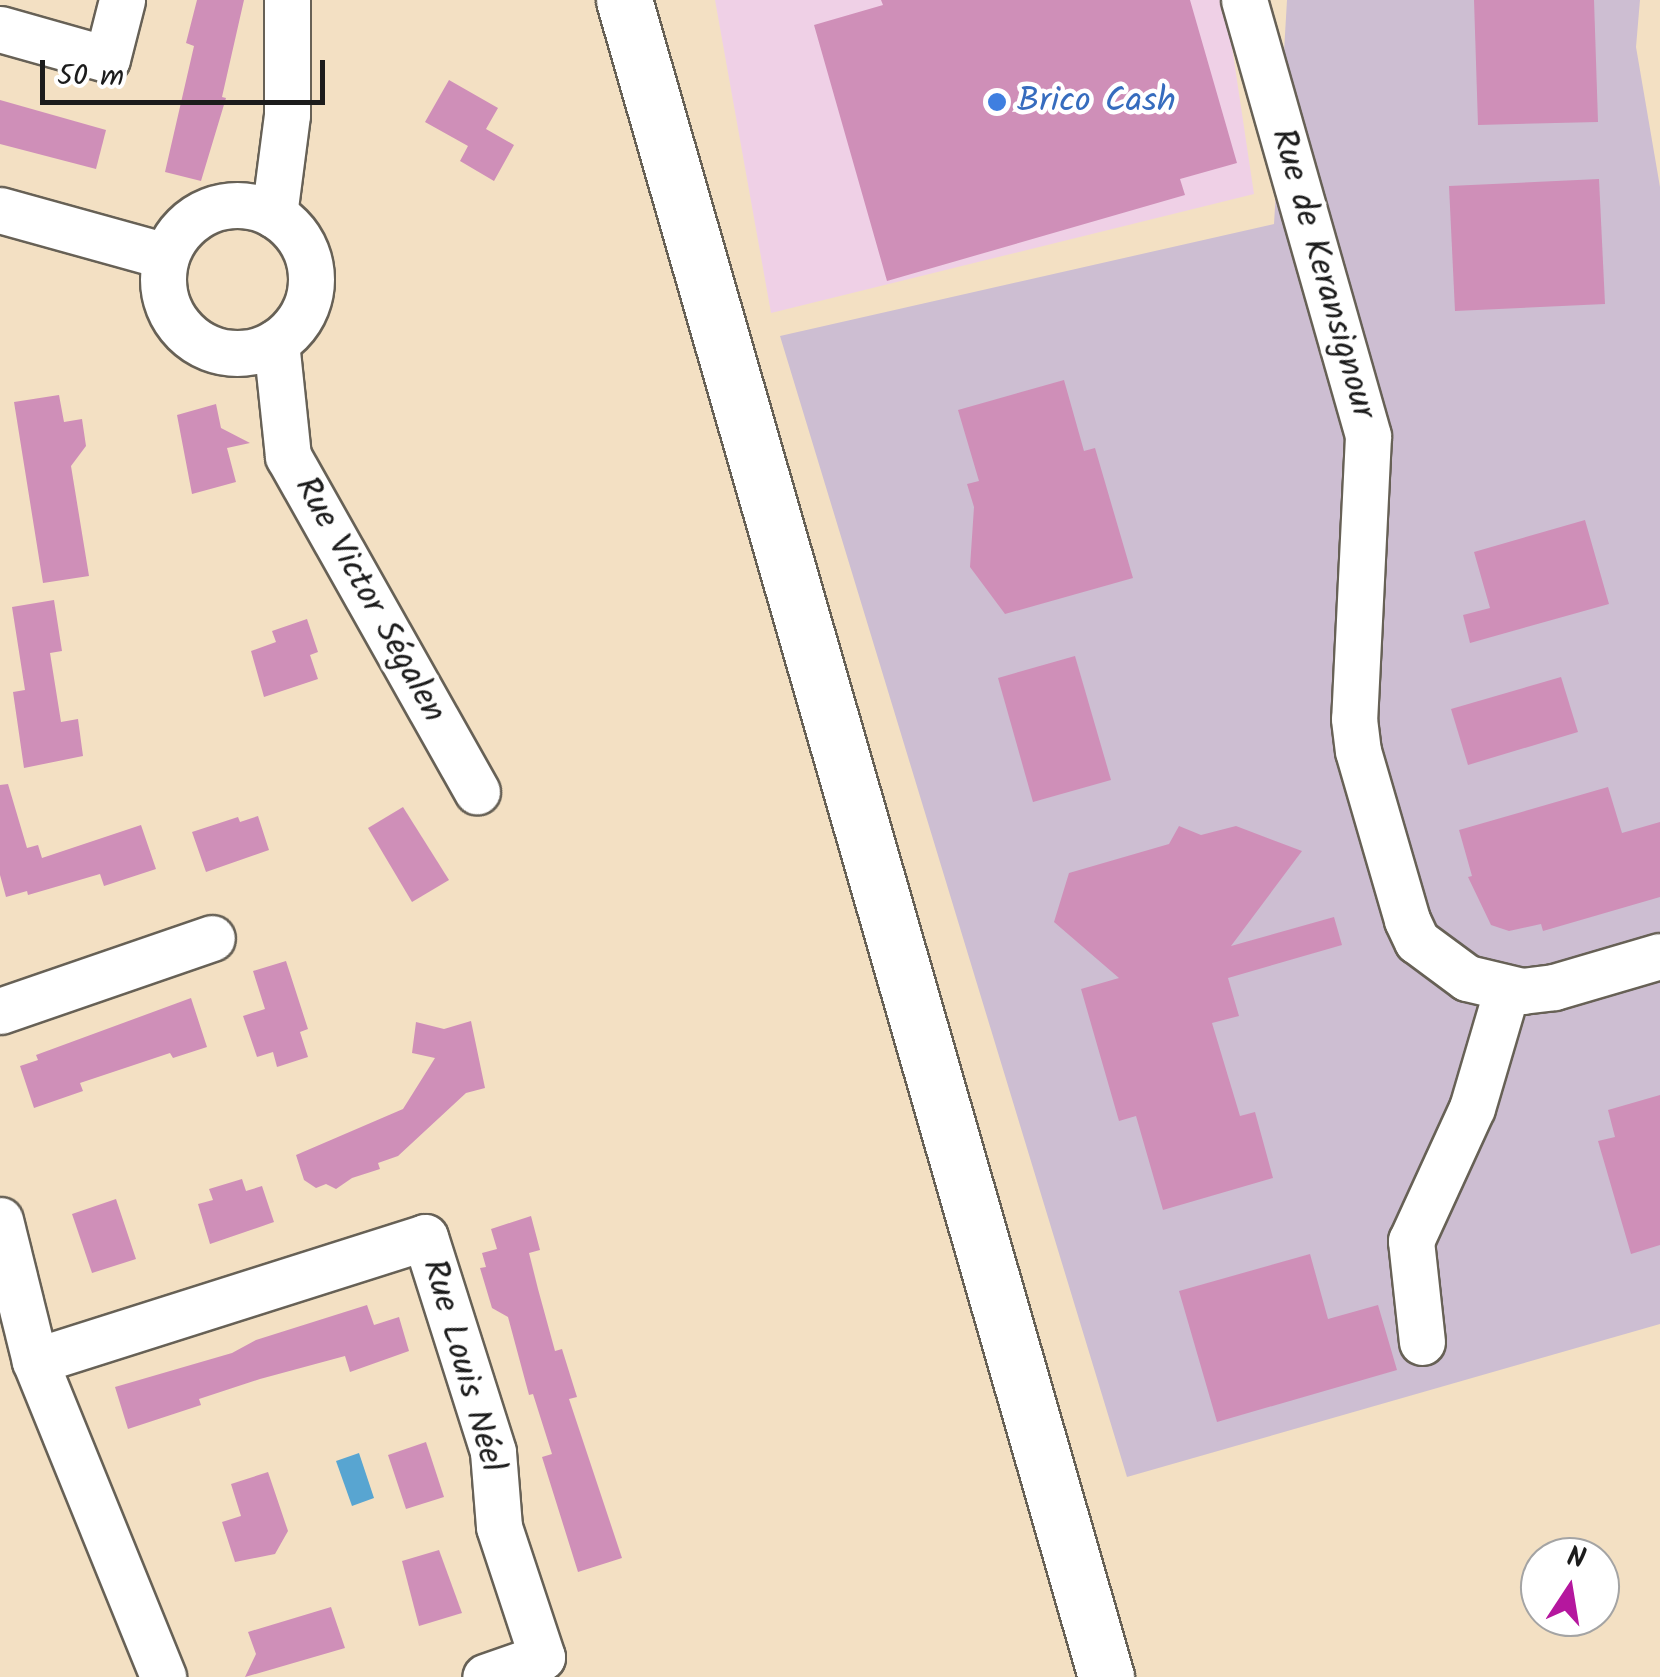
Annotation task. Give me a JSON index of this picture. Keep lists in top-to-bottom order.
{
  "streets": {
    "street": ["Rue de Keransignour", "Rue Victor Ségalen", "Rue Louis Néel"]
  },
  "places": ["Brico Cash"],
  "scale_bar": "50 m",
  "north": "top"
}
